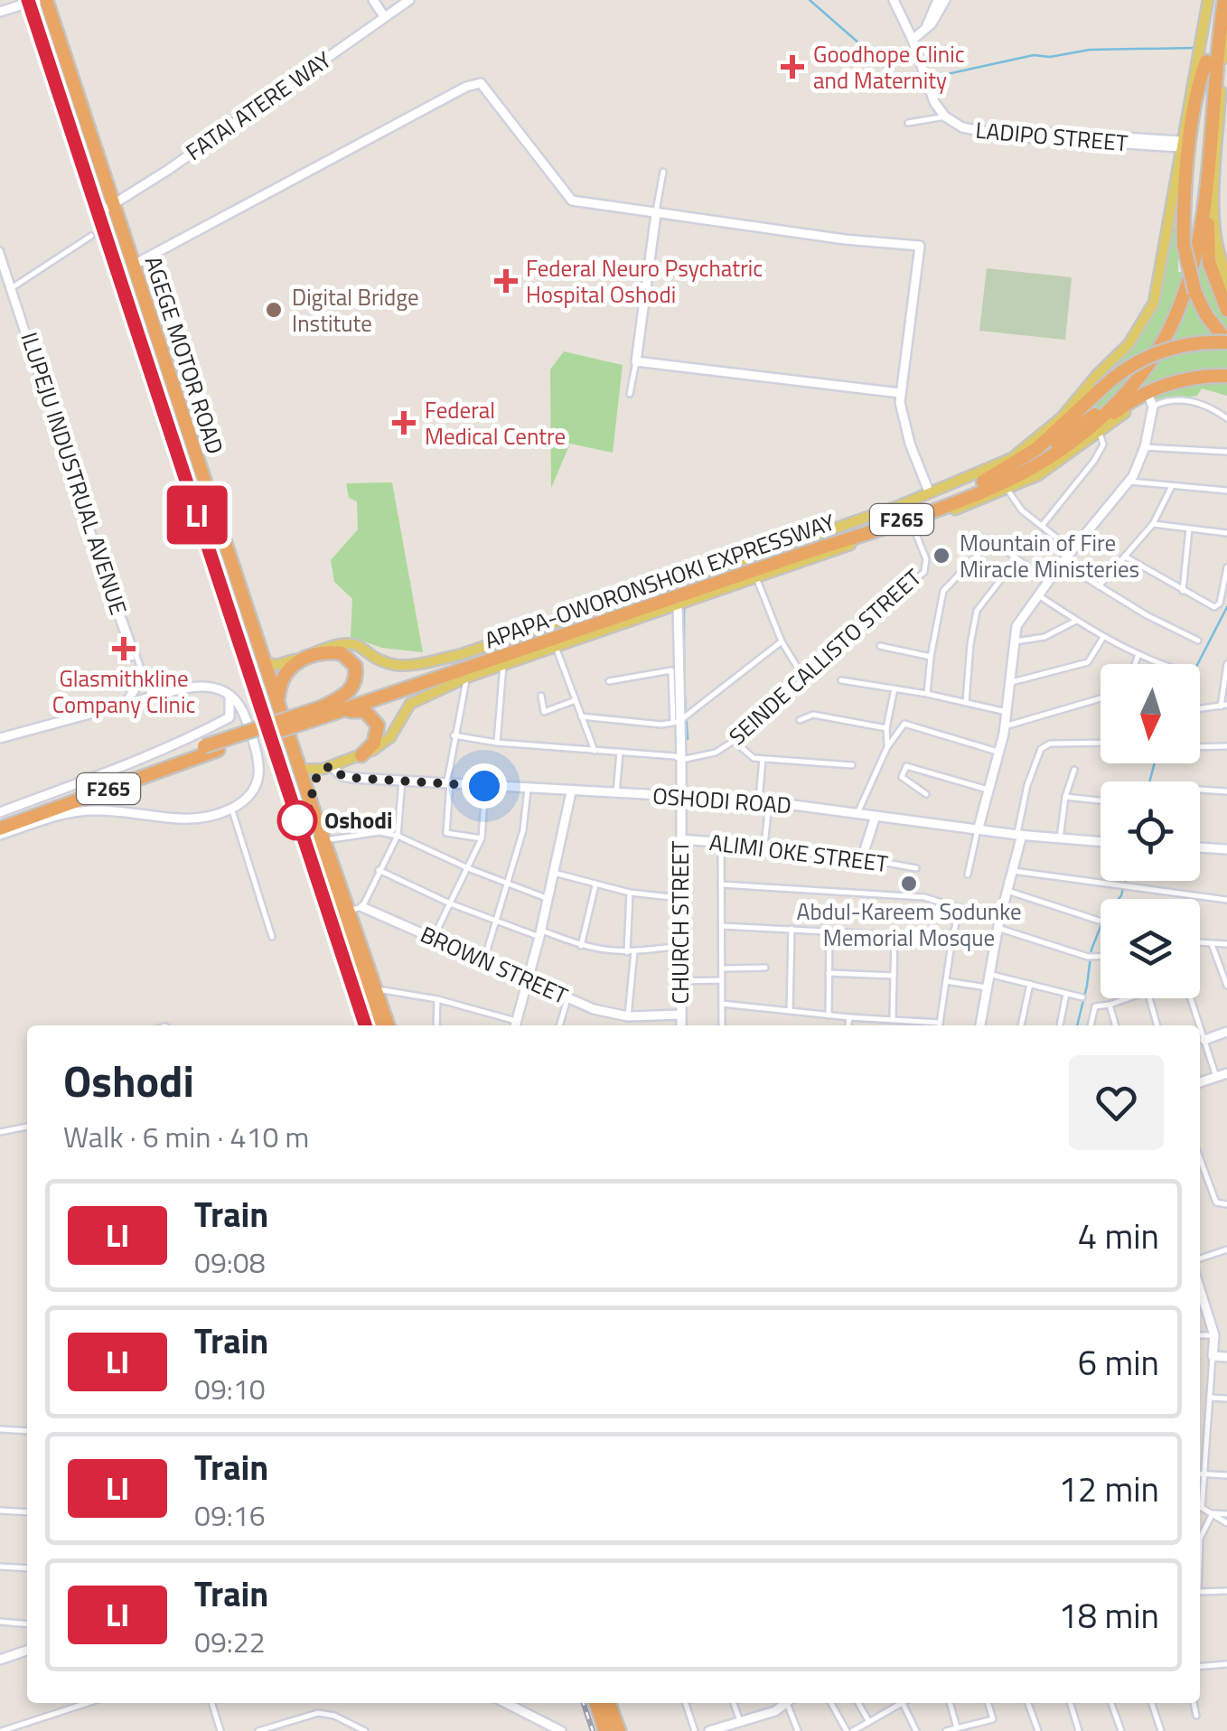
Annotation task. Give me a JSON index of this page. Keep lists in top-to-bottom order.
{
  "streets": {
    "highway": ["AGEGE MOTOR ROAD", "F265", "APAPA-OWORONSHOKI EXPRESSWAY"],
    "street": [
      "FATAI ATERE WAY",
      "LADIPO STREET",
      "ILUPEJU INDUSTRUAL AVENUE",
      "SEINDE CALLISTO STREET",
      "OSHODI ROAD",
      "ALIMI OKE STREET",
      "CHURCH STREET",
      "BROWN STREET"
    ]
  },
  "crossings": [
    ["FATAI ATERE WAY", "AGEGE MOTOR ROAD"],
    ["LADIPO STREET", "APAPA-OWORONSHOKI EXPRESSWAY"],
    ["AGEGE MOTOR ROAD", "APAPA-OWORONSHOKI EXPRESSWAY"],
    ["APAPA-OWORONSHOKI EXPRESSWAY", "SEINDE CALLISTO STREET"],
    ["APAPA-OWORONSHOKI EXPRESSWAY", "OSHODI ROAD"],
    ["APAPA-OWORONSHOKI EXPRESSWAY", "CHURCH STREET"],
    ["SEINDE CALLISTO STREET", "CHURCH STREET"],
    ["OSHODI ROAD", "CHURCH STREET"],
    ["ALIMI OKE STREET", "CHURCH STREET"],
    ["CHURCH STREET", "BROWN STREET"]
  ],
  "places": {
    "health": [
      "Goodhope Clinic and Maternity",
      "Federal Neuro Psychatric Hospital Oshodi",
      "Federal Medical Centre",
      "Glasmithkline Company Clinic"
    ],
    "other": [
      "Digital Bridge Institute",
      "Mountain of Fire Miracle Ministeries",
      "Oshodi",
      "Abdul-Kareem Sodunke Memorial Mosque"
    ]
  },
  "north": "bottom",
  "page": {
    "on_map": "LI",
    "heading": ["Oshodi", "Walk · 6 min · 410 m"],
    "list": [
      {
        "mark": "LI",
        "name": "Train",
        "note": "09:08",
        "value": "4 min"
      },
      {
        "mark": "LI",
        "name": "Train",
        "note": "09:10",
        "value": "6 min"
      },
      {
        "mark": "LI",
        "name": "Train",
        "note": "09:16",
        "value": "12 min"
      },
      {
        "mark": "LI",
        "name": "Train",
        "note": "09:22",
        "value": "18 min"
      }
    ]
  }
}
